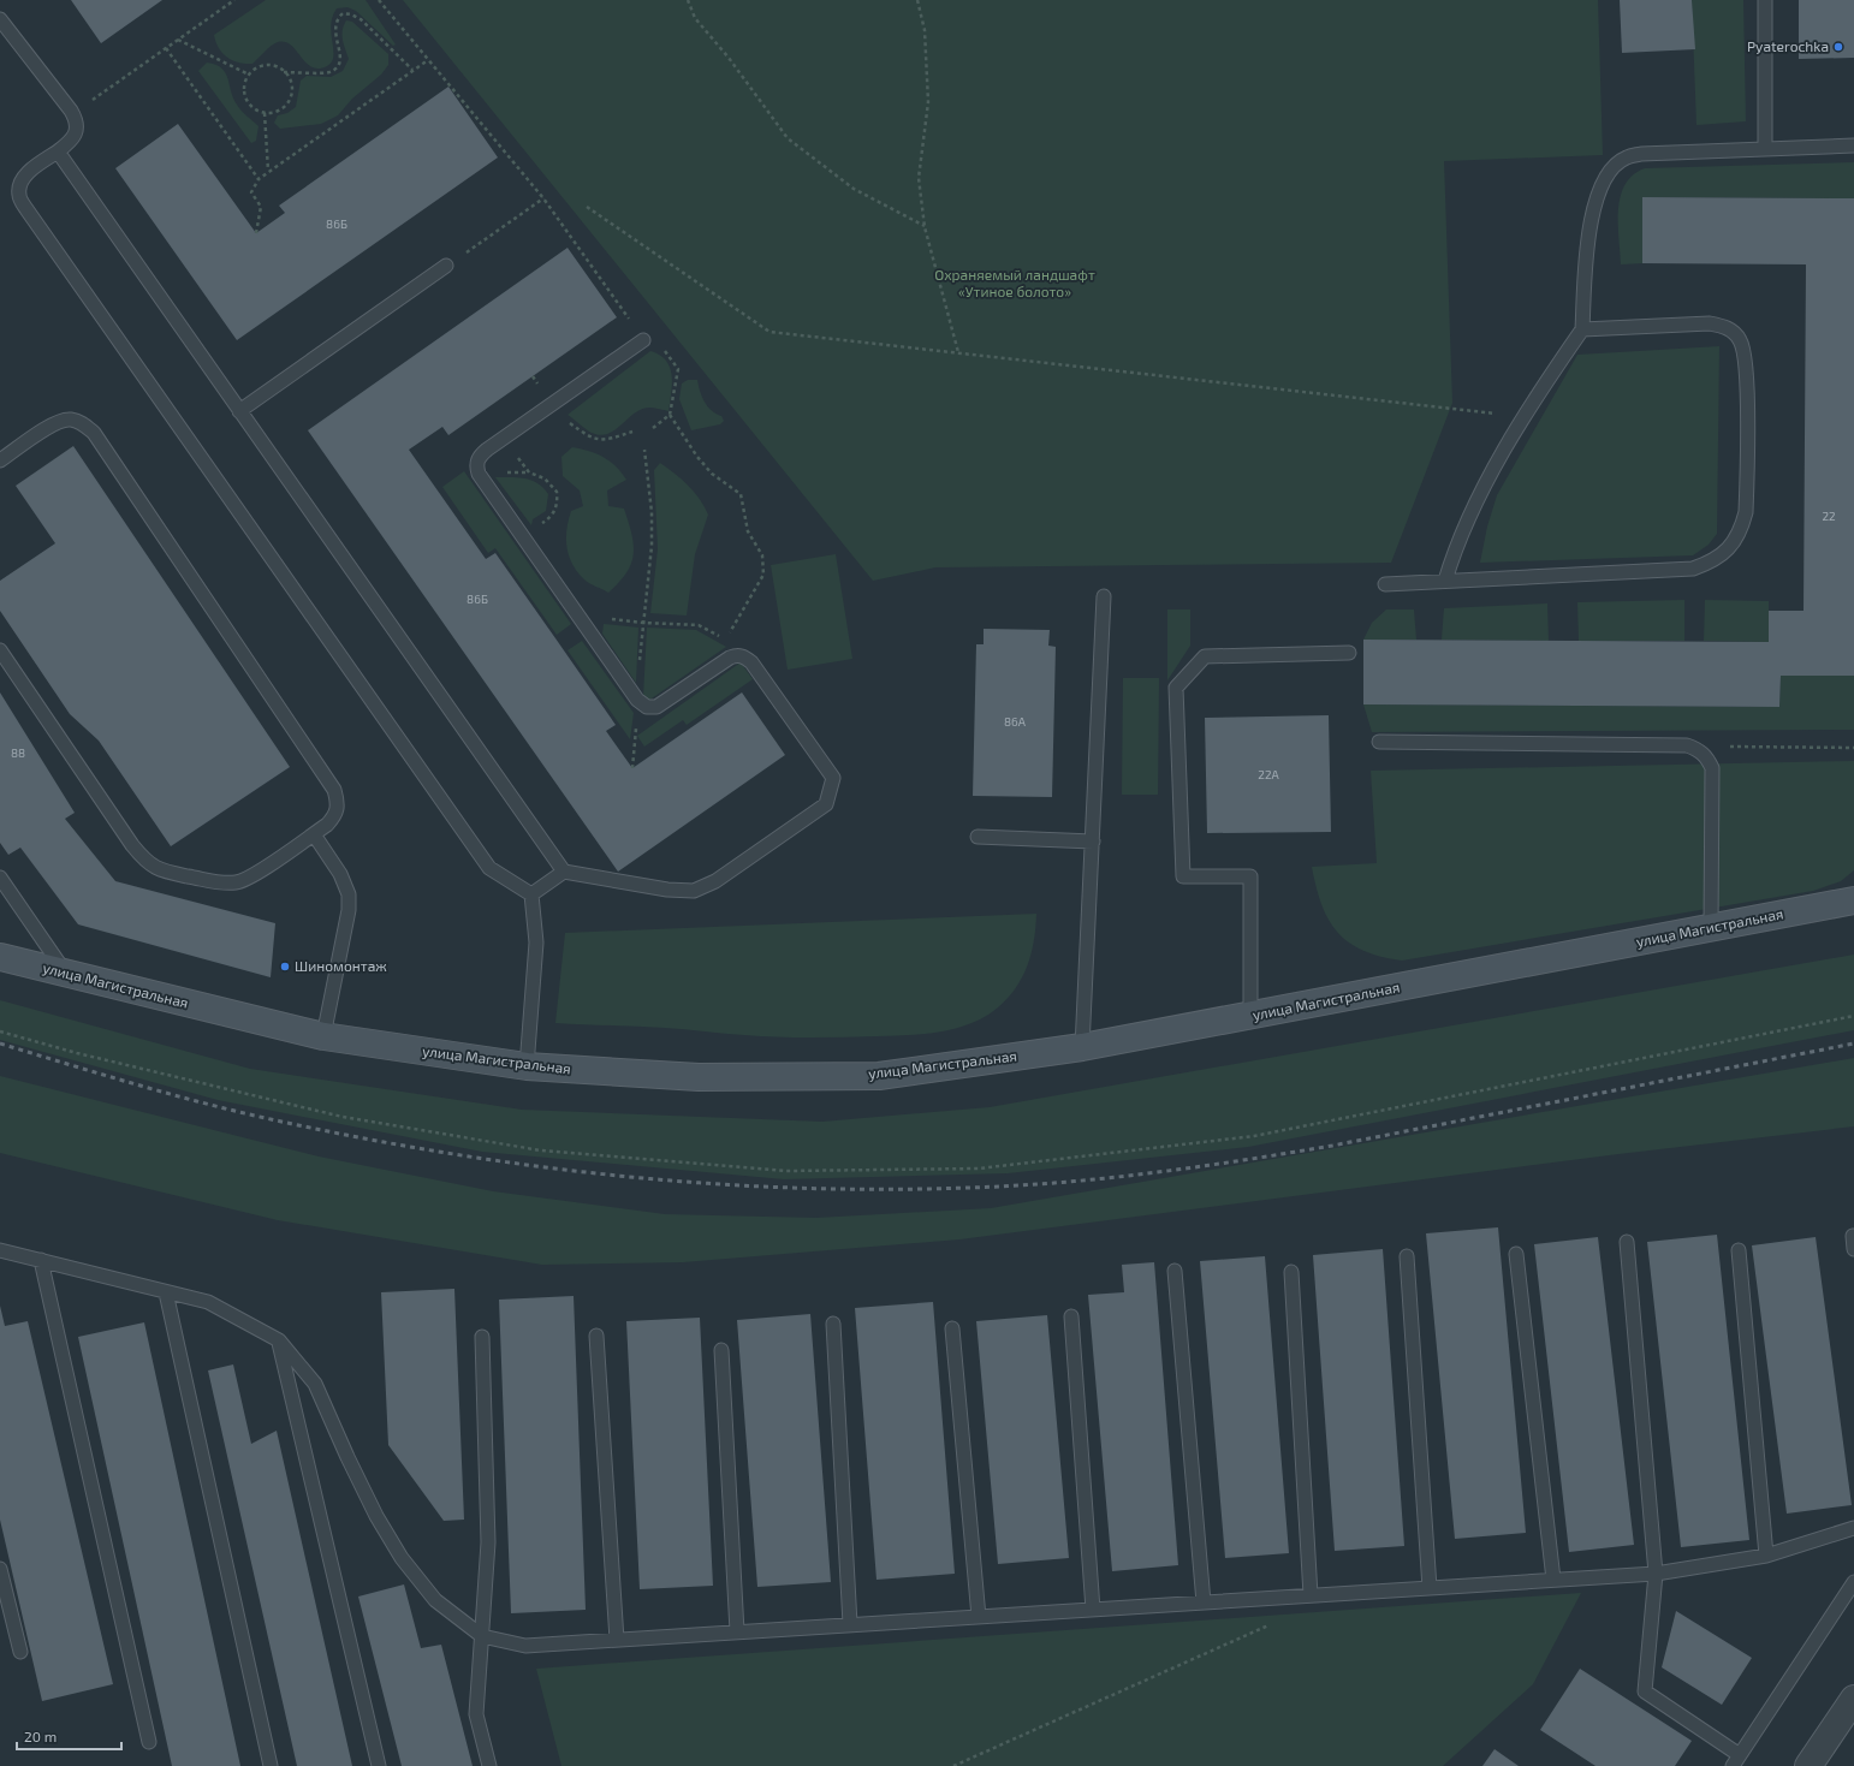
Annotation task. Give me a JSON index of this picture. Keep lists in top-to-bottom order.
{
  "streets": {
    "main road": ["улица Магистральная"]
  },
  "parks": ["Охраняемый ландшафт «Утиное болото»"],
  "places": ["Pyaterochka", "Шиномонтаж"],
  "house_numbers": [
    "86Б",
    "22",
    "86Б",
    "86А",
    "88",
    "22А"
  ],
  "scale_bar": "20 m"
}
